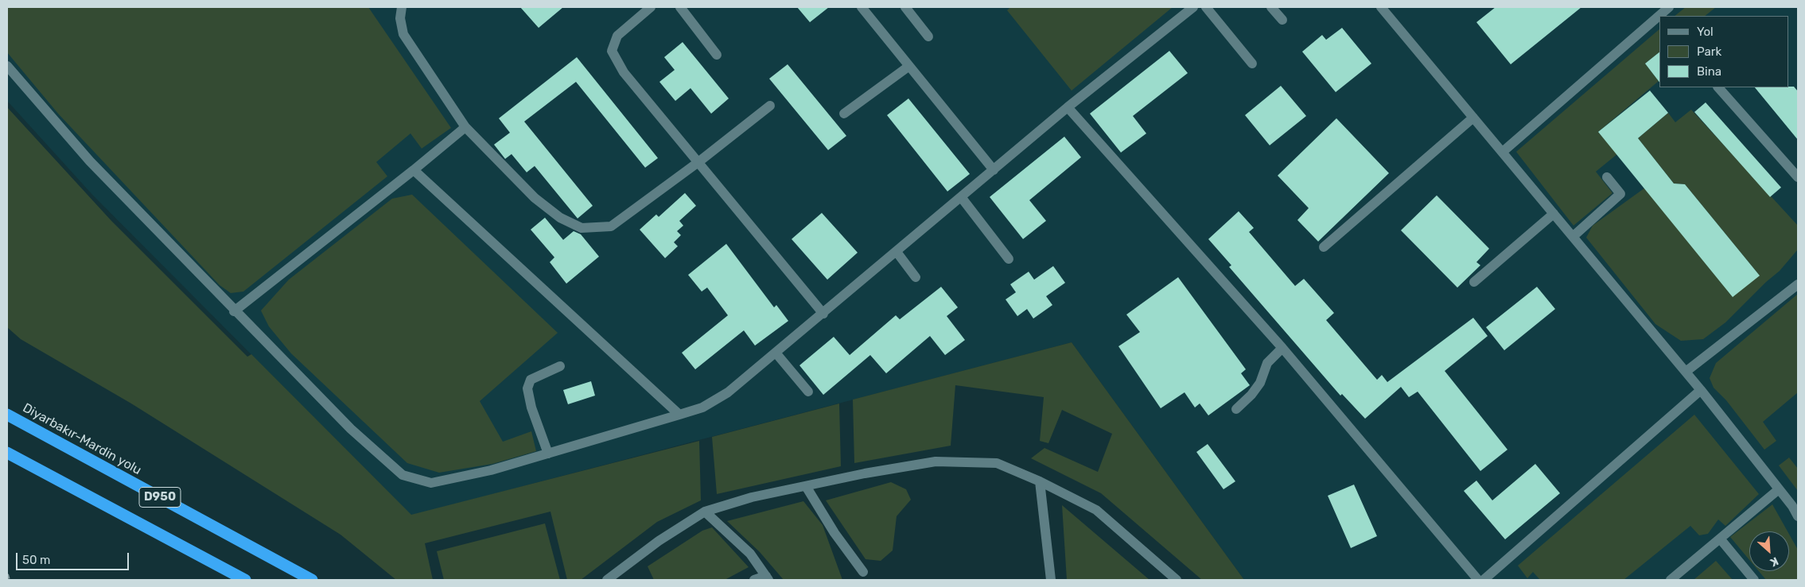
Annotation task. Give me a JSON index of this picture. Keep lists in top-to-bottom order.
{
  "streets": {
    "highway": ["Diyarbakır-Mardin yolu", "D950"]
  },
  "legend": ["Yol", "Park", "Bina"],
  "scale_bar": "50 m",
  "north": "bottom right"
}
